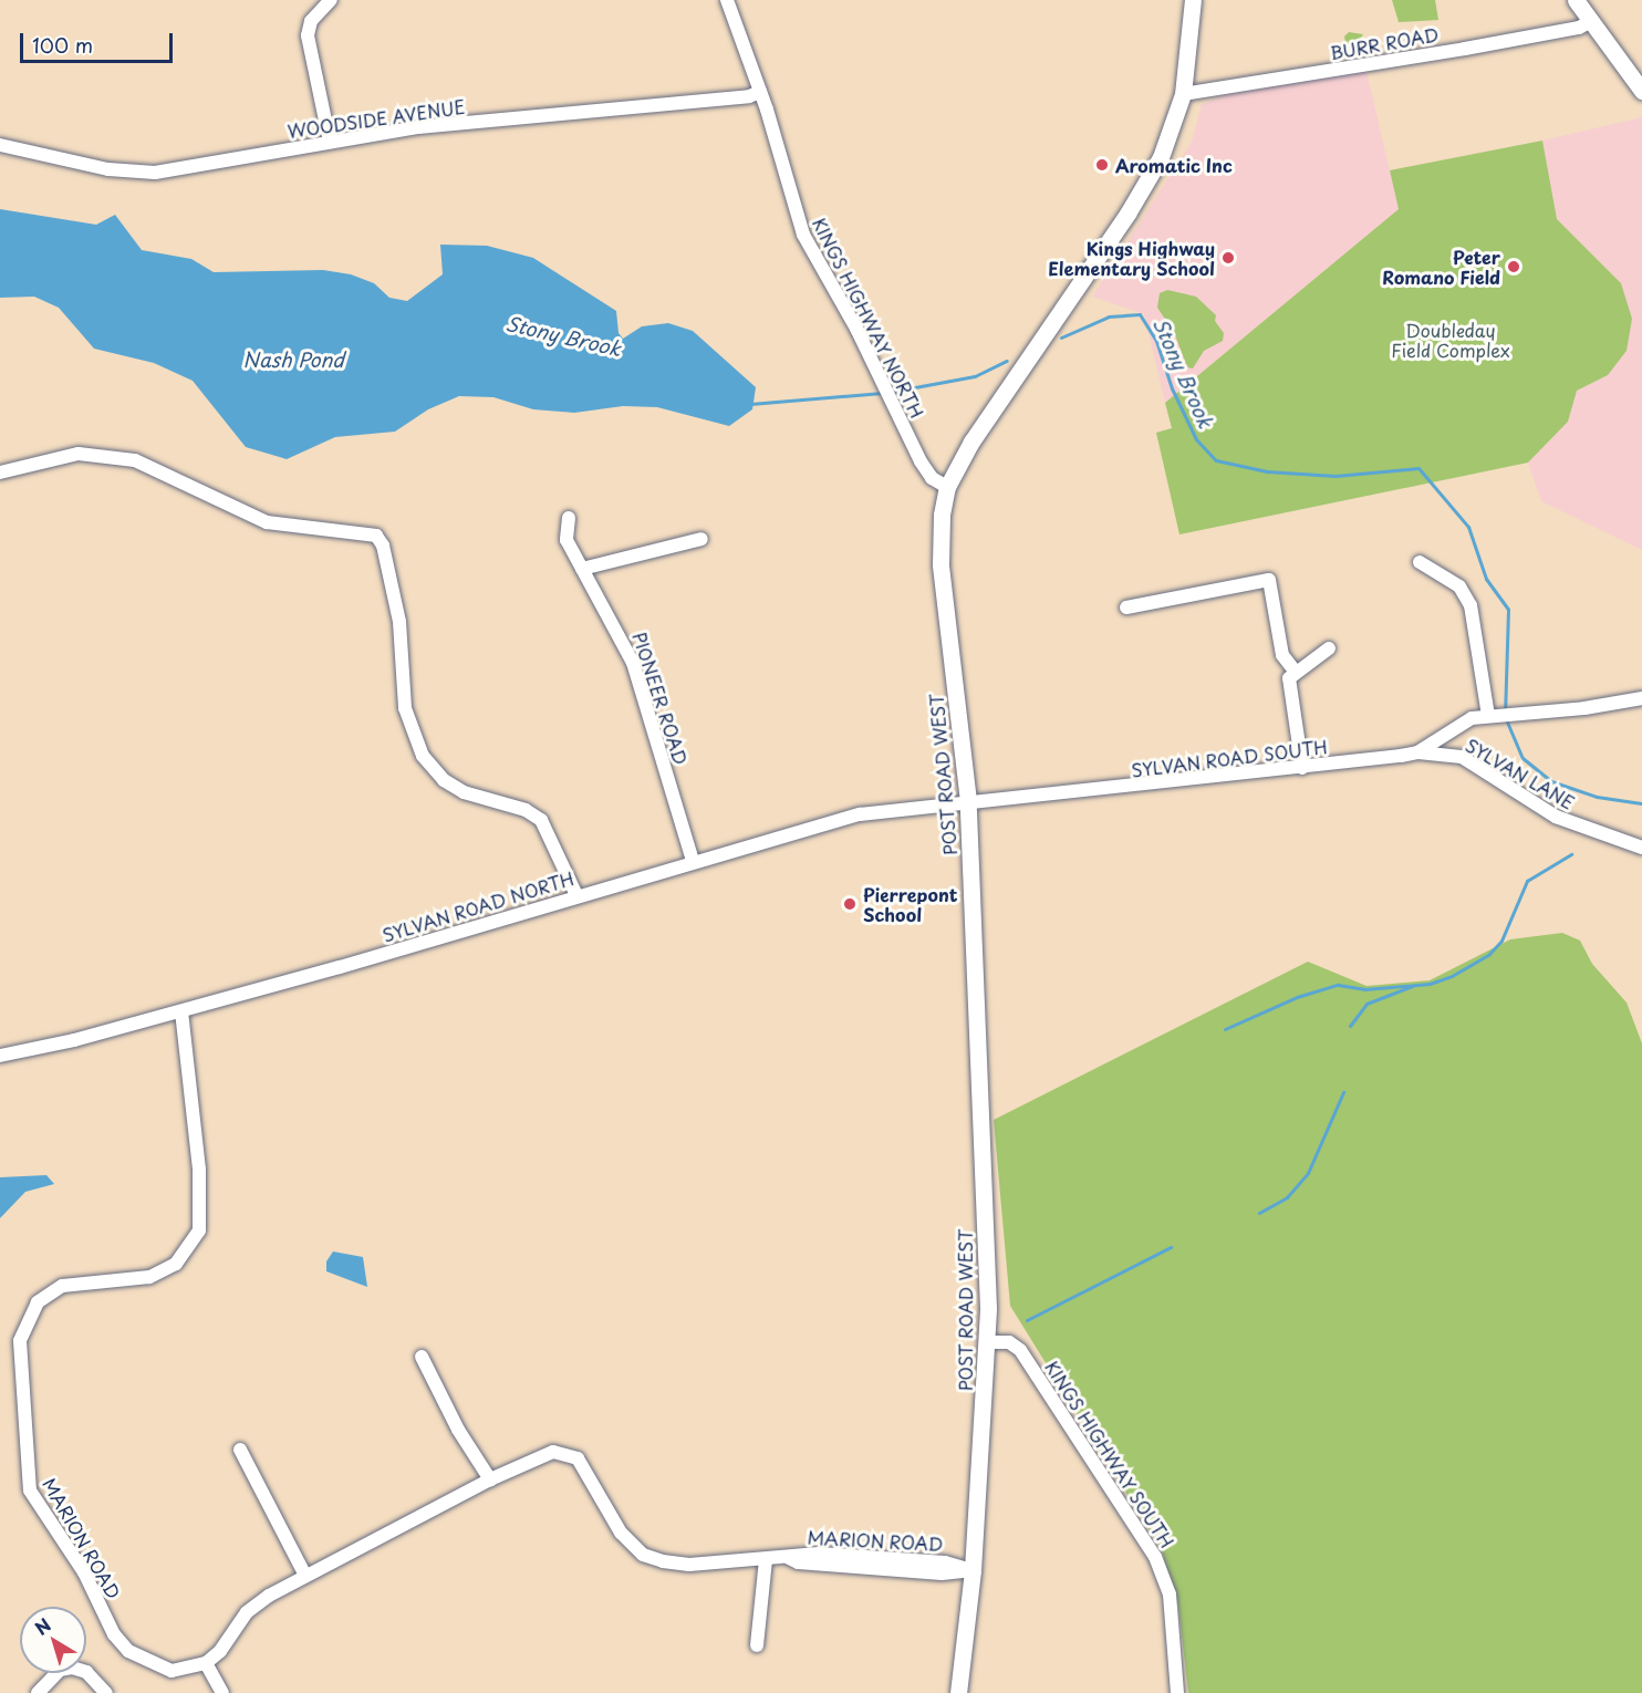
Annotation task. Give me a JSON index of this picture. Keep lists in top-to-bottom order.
{
  "streets": {
    "main road": ["POST ROAD WEST"],
    "street": [
      "BURR ROAD",
      "WOODSIDE AVENUE",
      "KINGS HIGHWAY NORTH",
      "PIONEER ROAD",
      "SYLVAN ROAD SOUTH",
      "SYLVAN LANE",
      "SYLVAN ROAD NORTH",
      "KINGS HIGHWAY SOUTH",
      "MARION ROAD"
    ]
  },
  "crossings": [
    ["BURR ROAD", "POST ROAD WEST"],
    ["WOODSIDE AVENUE", "KINGS HIGHWAY NORTH"],
    ["KINGS HIGHWAY NORTH", "POST ROAD WEST"],
    ["PIONEER ROAD", "SYLVAN ROAD NORTH"],
    ["SYLVAN ROAD SOUTH", "SYLVAN LANE"],
    ["SYLVAN ROAD SOUTH", "POST ROAD WEST"],
    ["SYLVAN ROAD SOUTH", "SYLVAN ROAD NORTH"],
    ["POST ROAD WEST", "SYLVAN ROAD NORTH"],
    ["POST ROAD WEST", "KINGS HIGHWAY SOUTH"],
    ["POST ROAD WEST", "MARION ROAD"],
    ["SYLVAN ROAD NORTH", "MARION ROAD"]
  ],
  "water": ["Stony Brook", "Nash Pond"],
  "parks": ["Doubleday Field Complex"],
  "places": [
    "Aromatic Inc",
    "Kings Highway Elementary School",
    "Peter Romano Field",
    "Pierrepont School"
  ],
  "scale_bar": "100 m",
  "north": "top left"
}
